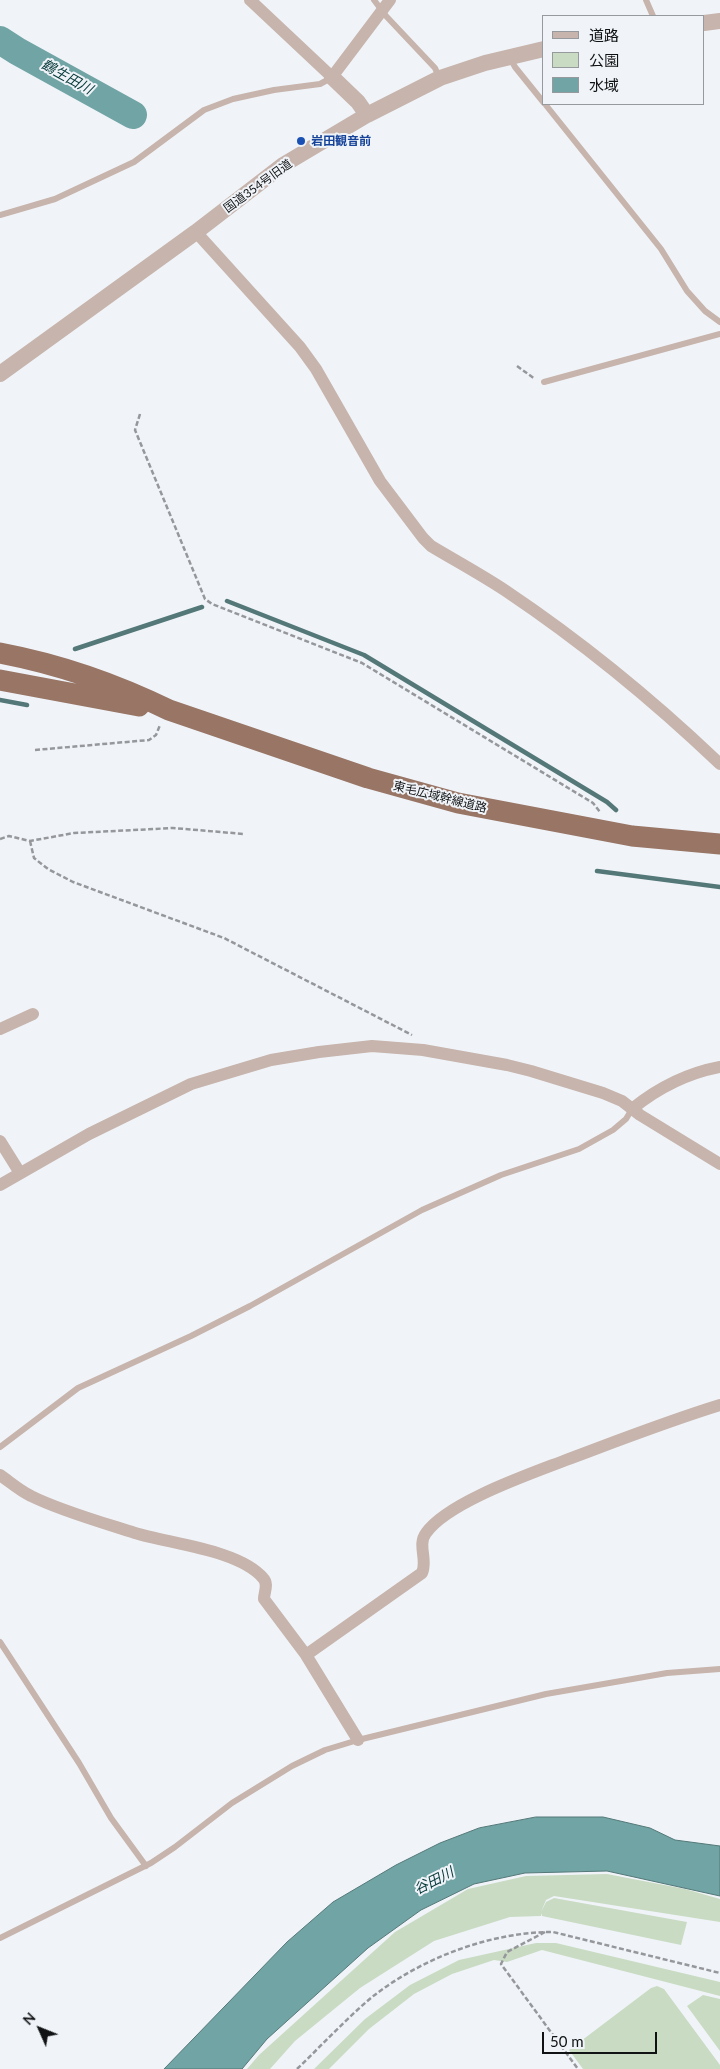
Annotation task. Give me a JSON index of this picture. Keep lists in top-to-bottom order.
{
  "streets": {
    "highway": ["東毛広域幹線道路"],
    "street": ["国道354号旧道"]
  },
  "water": ["鶴生田川", "谷田川"],
  "places": ["岩田観音前"],
  "legend": ["道路", "公園", "水域"],
  "scale_bar": "50 m",
  "north": "top left"
}
